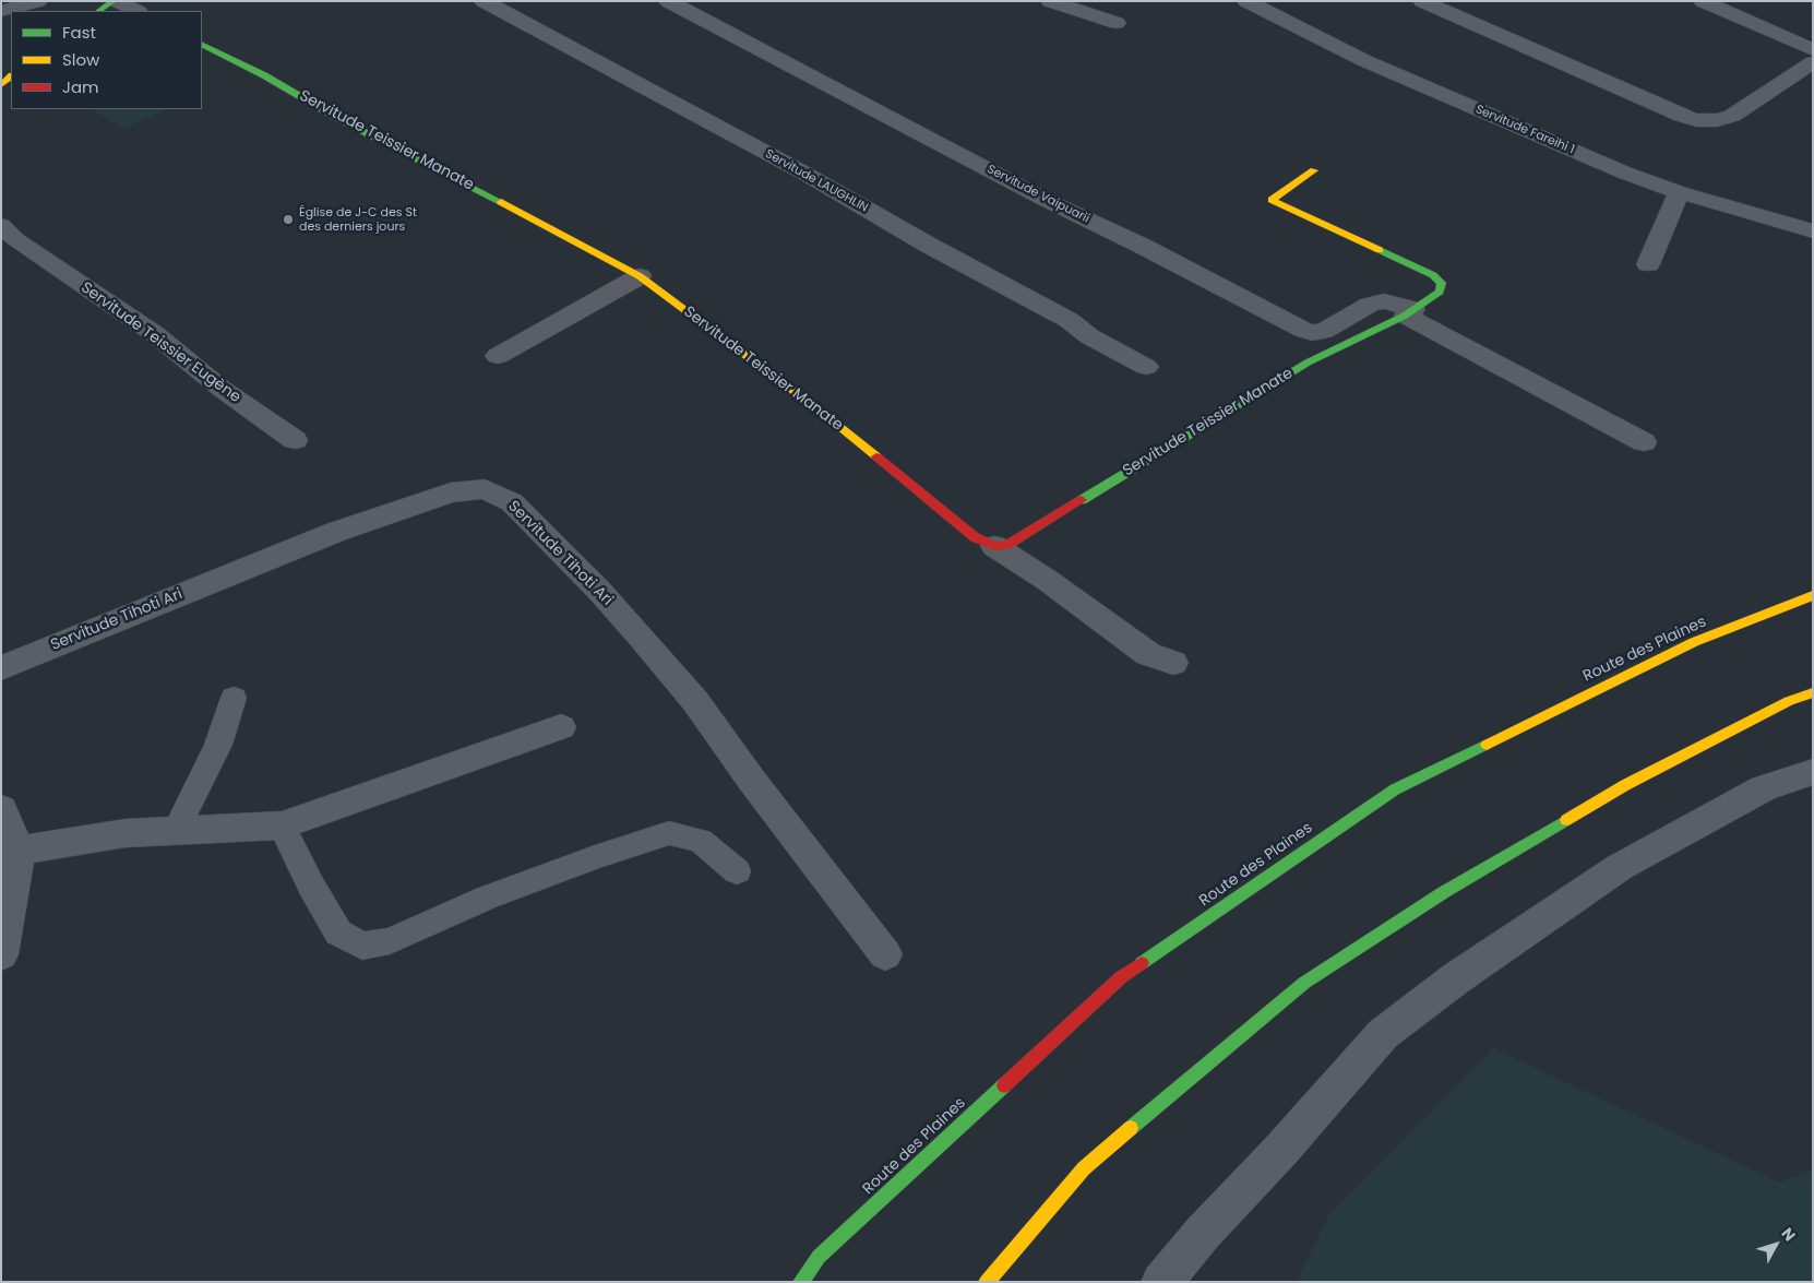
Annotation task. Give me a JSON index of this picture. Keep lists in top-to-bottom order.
{
  "streets": {
    "main road": ["Servitude Teissier Manate", "Route des Plaines"],
    "street": [
      "Servitude Fareihi 1",
      "Servitude LAUGHLIN",
      "Servitude Vaipuarii",
      "Servitude Teissier Eugène",
      "Servitude Tihoti Ari"
    ]
  },
  "crossings": [
    ["Servitude Teissier Manate", "Servitude Vaipuarii"]
  ],
  "places": ["Église de J-C des St des derniers jours"],
  "legend": ["Fast", "Slow", "Jam"],
  "north": "top right"
}
